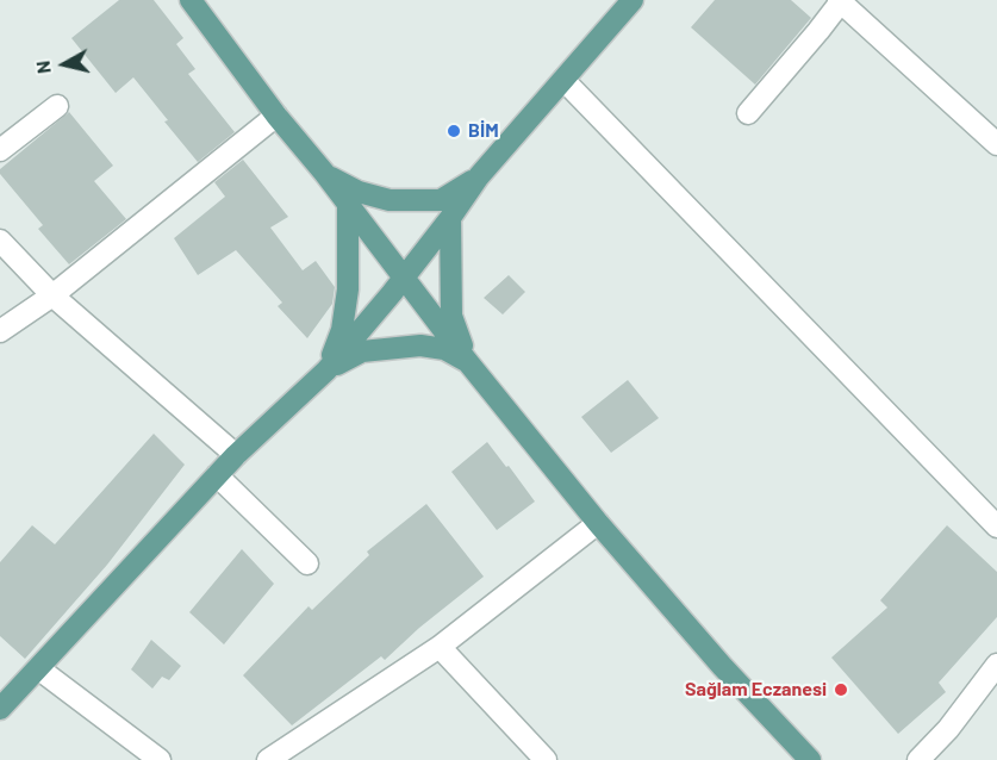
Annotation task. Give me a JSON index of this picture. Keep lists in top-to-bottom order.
{
  "places": ["BİM", "Sağlam Eczanesi"],
  "north": "left"
}
